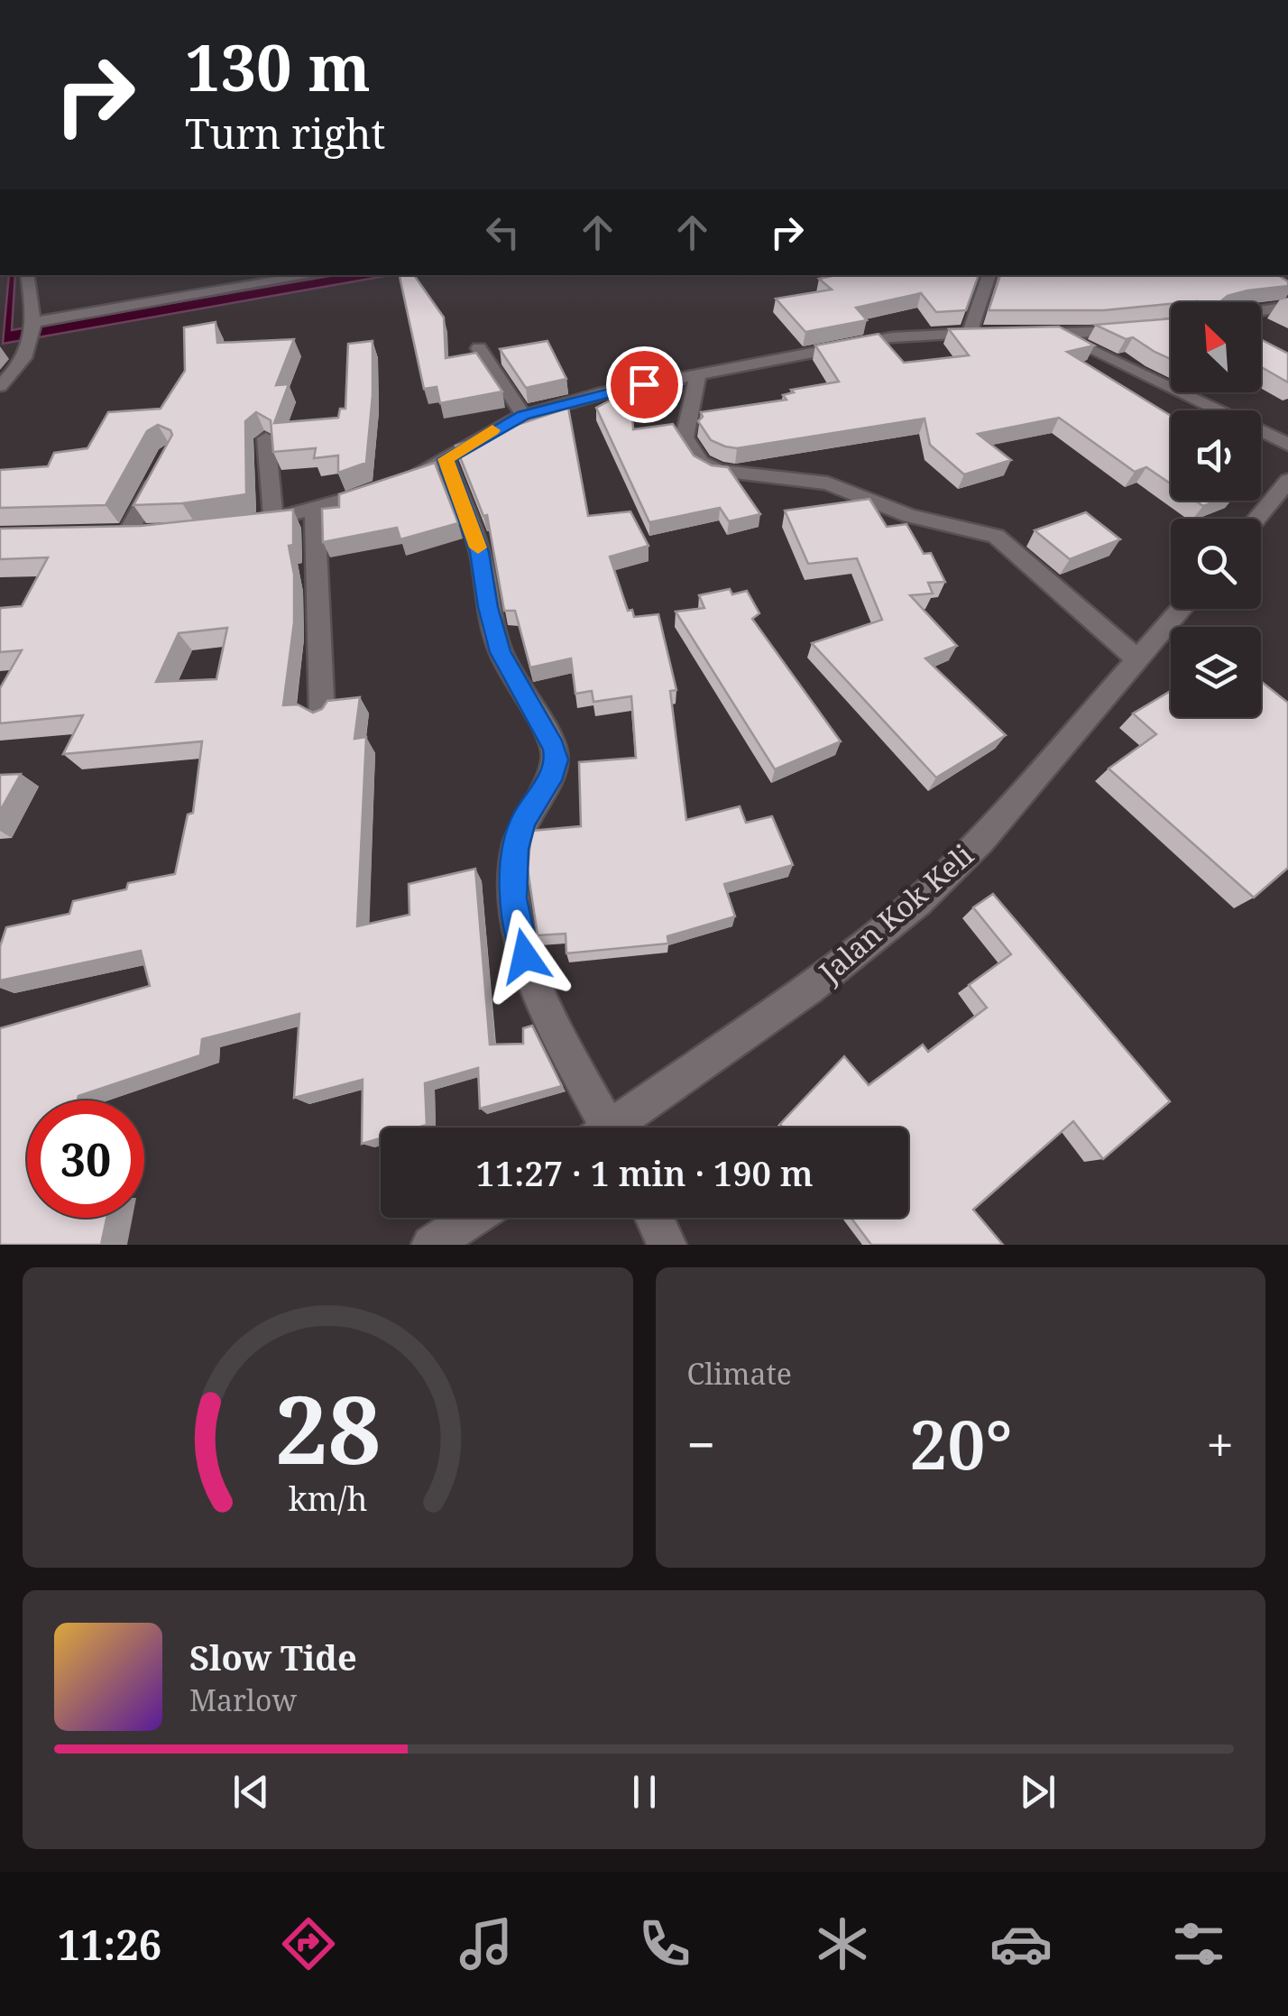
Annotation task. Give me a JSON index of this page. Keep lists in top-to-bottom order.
{
  "streets": {
    "street": ["Jalan Kok Keli"]
  },
  "north": "top left",
  "page": {
    "turn": ["130 m", "Turn right"],
    "limit": "30",
    "trip": "11:27 · 1 min · 190 m",
    "tile": "Climate",
    "heat": ["−", "20°", "+"],
    "song": ["Slow Tide", "Marlow"],
    "tabs": "11:26",
    "gauge": ["28", "km/h"]
  }
}
